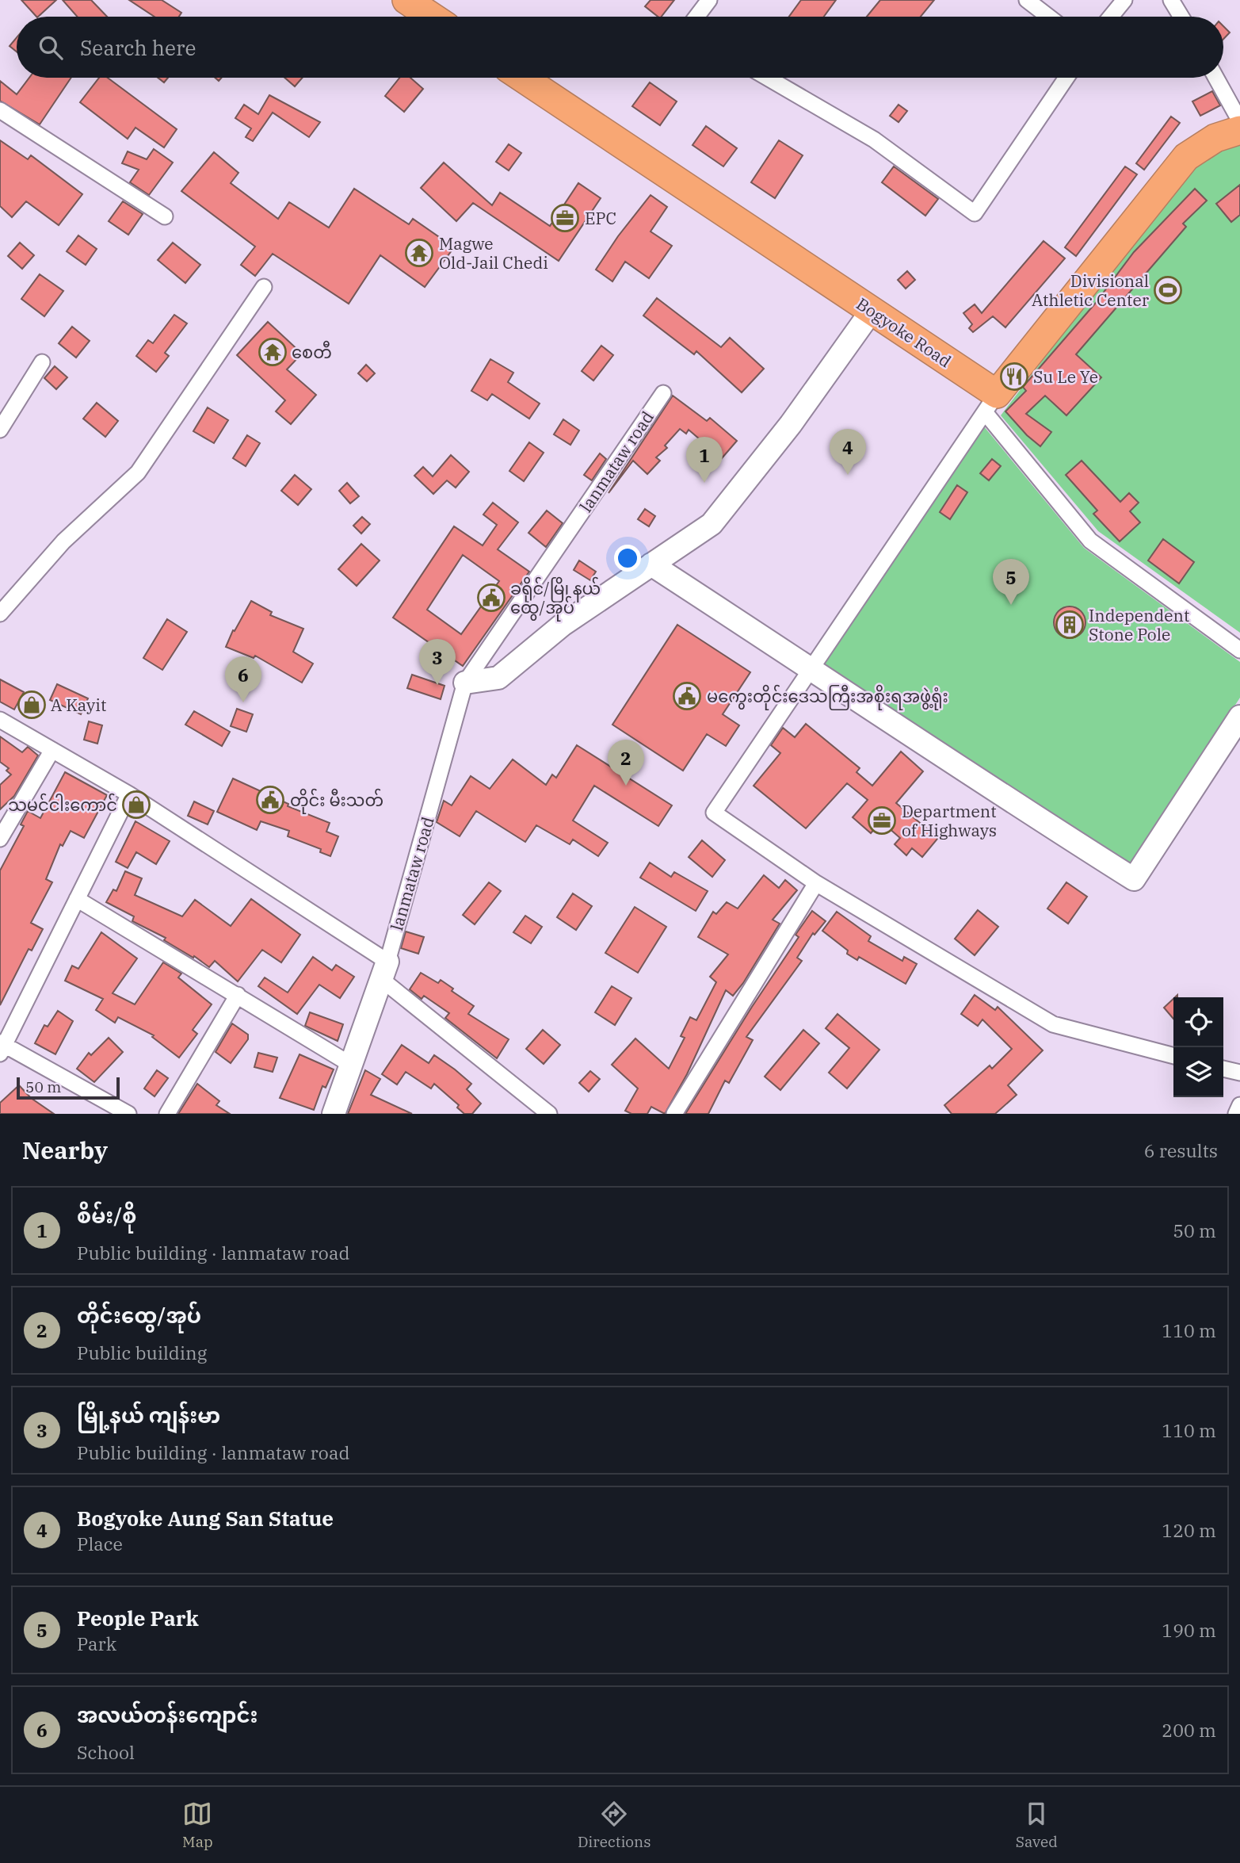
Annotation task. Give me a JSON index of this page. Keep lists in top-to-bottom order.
{
  "streets": {
    "highway": ["Bogyoke Road"],
    "street": ["lanmataw road"]
  },
  "places": {
    "office": ["EPC", "Department of Highways"],
    "temple": ["Magwe Old-Jail Chedi", "စေတီ"],
    "sports": ["Divisional Athletic Center"],
    "restaurant": ["Su Le Ye"],
    "public building": ["ခရိုင်/မြို့နယ် ထွေ/အုပ်", "မကွေးတိုင်းဒေသကြီးအစိုးရအဖွဲ့ရုံး", "တိုင်း မီးသတ်"],
    "building": ["Independent Stone Pole"],
    "shop": ["A Kayit", "သမင်ငါးကောင်"]
  },
  "scale_bar": "50 m",
  "page": {
    "search": "Search here",
    "pins": [
      "4",
      "1",
      "5",
      "3",
      "6",
      "2"
    ],
    "scale": "50 m",
    "heading": ["Nearby", "6 results"],
    "list": [
      {
        "mark": "1",
        "name": "စိမ်း/စို",
        "note": "Public building · lanmataw road",
        "value": "50 m"
      },
      {
        "mark": "2",
        "name": "တိုင်းထွေ/အုပ်",
        "note": "Public building",
        "value": "110 m"
      },
      {
        "mark": "3",
        "name": "မြို့နယ် ကျန်းမာ",
        "note": "Public building · lanmataw road",
        "value": "110 m"
      },
      {
        "mark": "4",
        "name": "Bogyoke Aung San Statue",
        "note": "Place",
        "value": "120 m"
      },
      {
        "mark": "5",
        "name": "People Park",
        "note": "Park",
        "value": "190 m"
      },
      {
        "mark": "6",
        "name": "အလယ်တန်းကျောင်း",
        "note": "School",
        "value": "200 m"
      }
    ],
    "nav": ["Map", "Directions", "Saved"]
  }
}
